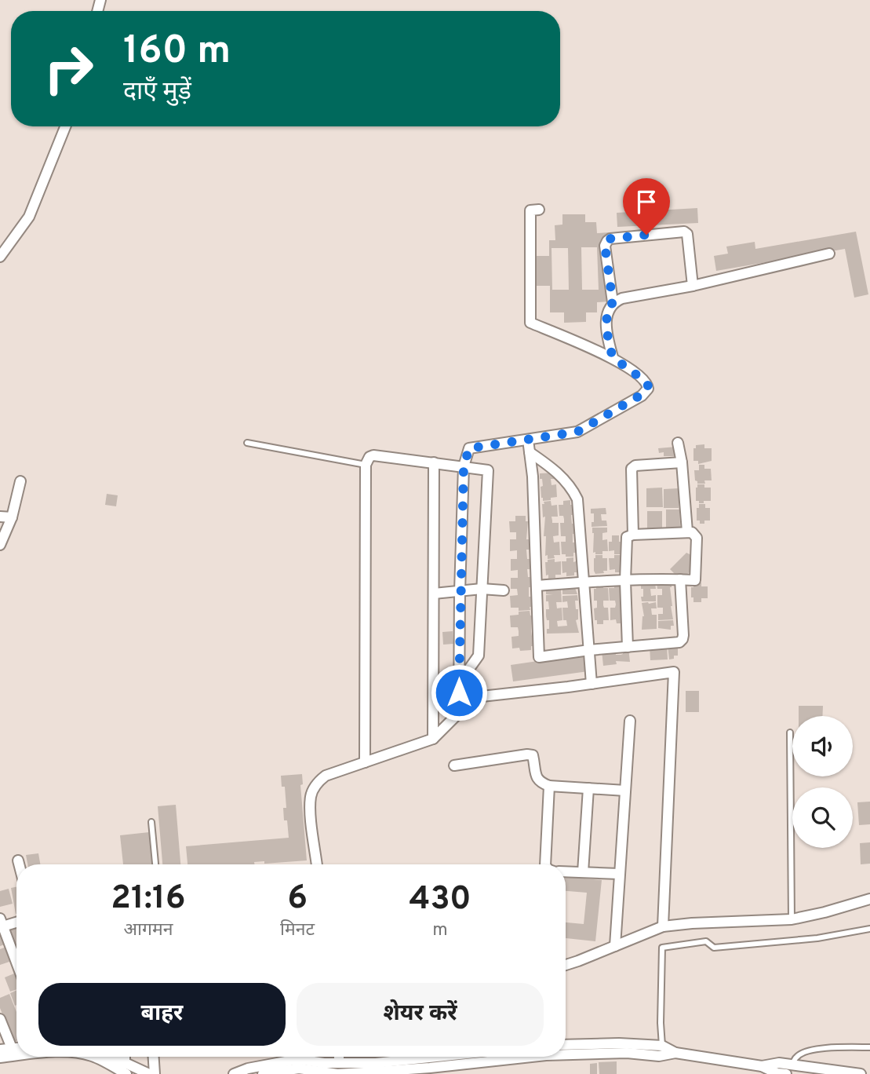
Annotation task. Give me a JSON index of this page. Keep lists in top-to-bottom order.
{
  "page": {
    "turn": ["160 m", "दाएँ मुड़ें"],
    "eta": [
      "21:16",
      "आगमन",
      "6",
      "मिनट",
      "430",
      "m"
    ],
    "buttons": ["बाहर", "शेयर करें"]
  }
}
